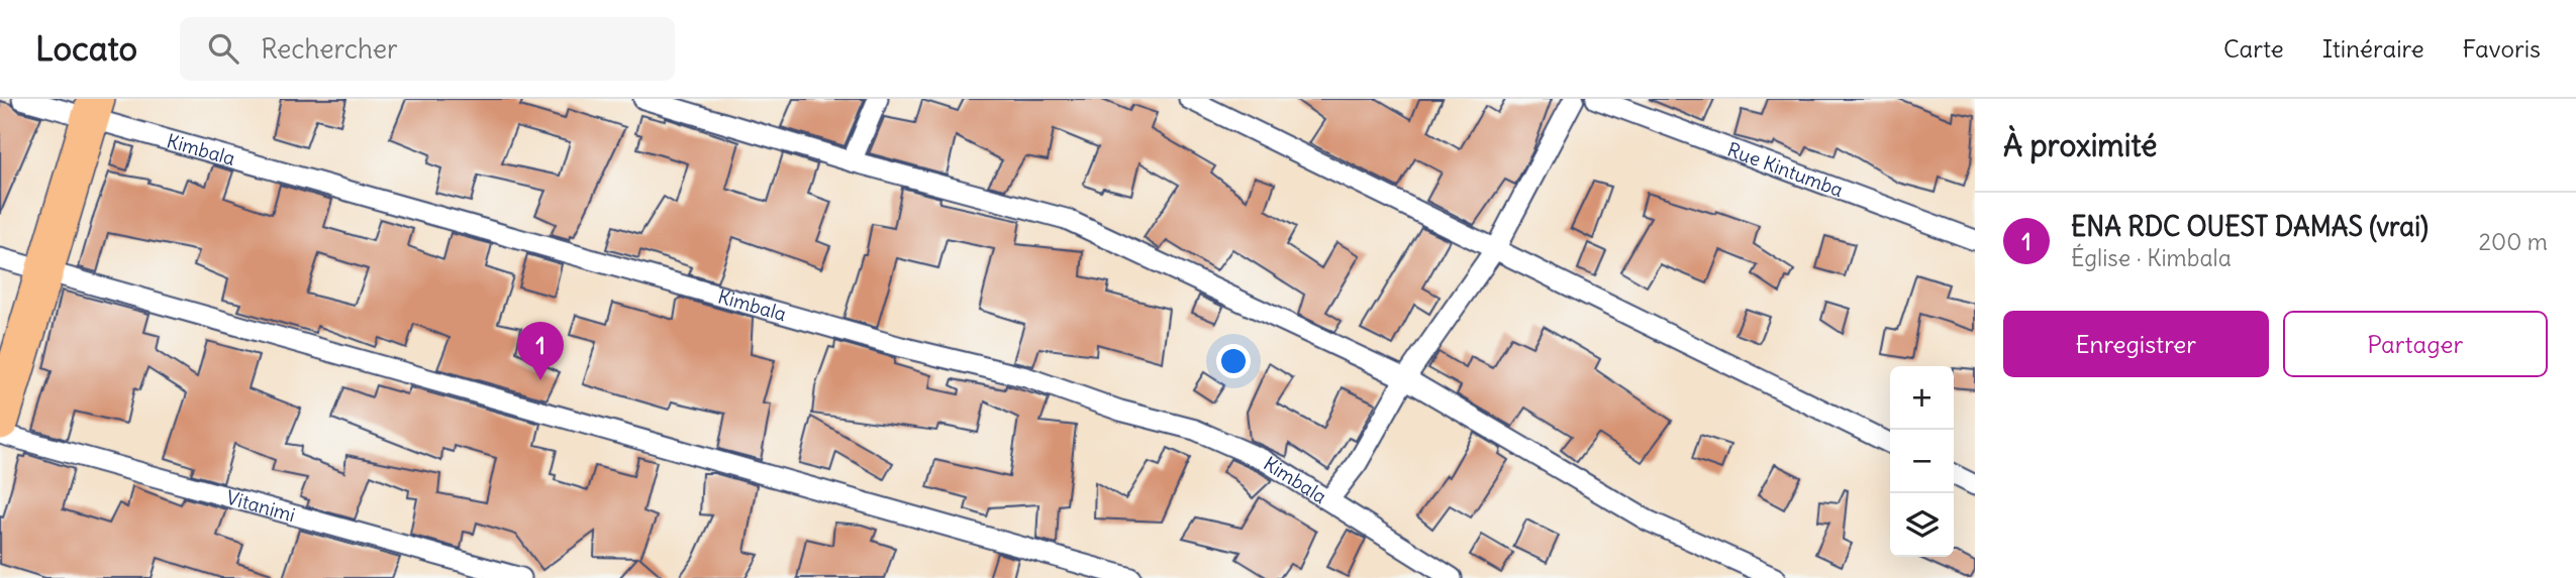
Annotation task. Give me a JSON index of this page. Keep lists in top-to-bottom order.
{
  "streets": {
    "street": ["Kimbala", "Rue Kintumba", "Vitanimi"]
  },
  "page": {
    "header": "Locato",
    "search": "Rechercher",
    "nav": ["Carte", "Itinéraire", "Favoris"],
    "heading": "À proximité",
    "list": [
      {
        "mark": "1",
        "name": "ENA RDC OUEST DAMAS (vrai)",
        "note": "Église · Kimbala",
        "value": "200 m"
      }
    ],
    "buttons": ["Enregistrer", "Partager"],
    "pins": "1",
    "map_buttons": ["+", "−"]
  }
}
